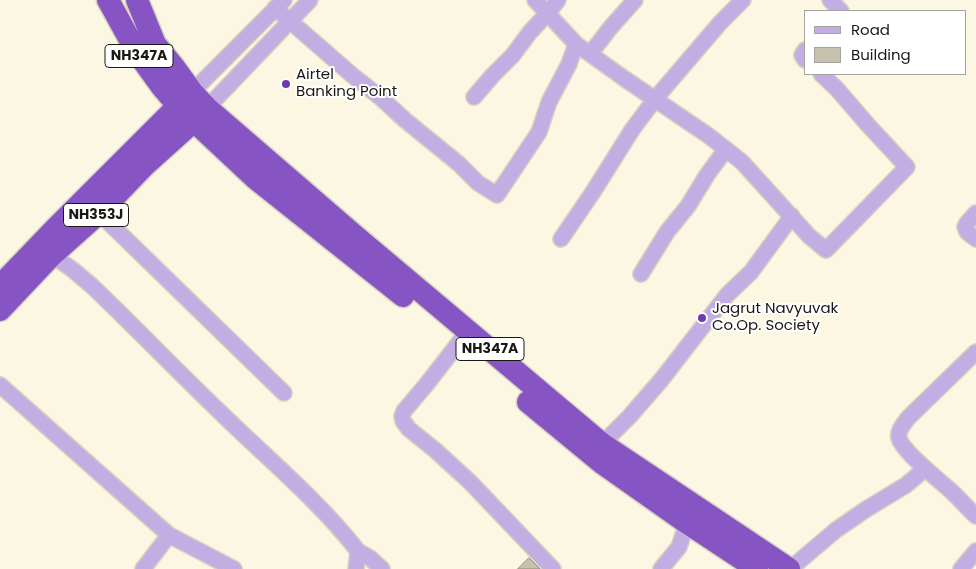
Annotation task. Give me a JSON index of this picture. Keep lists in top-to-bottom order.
{
  "streets": {
    "highway": ["NH347A", "NH353J"]
  },
  "crossings": [
    ["NH347A", "NH353J"]
  ],
  "places": ["Airtel Banking Point", "Jagrut Navyuvak Co.Op. Society"],
  "legend": ["Road", "Building"]
}
